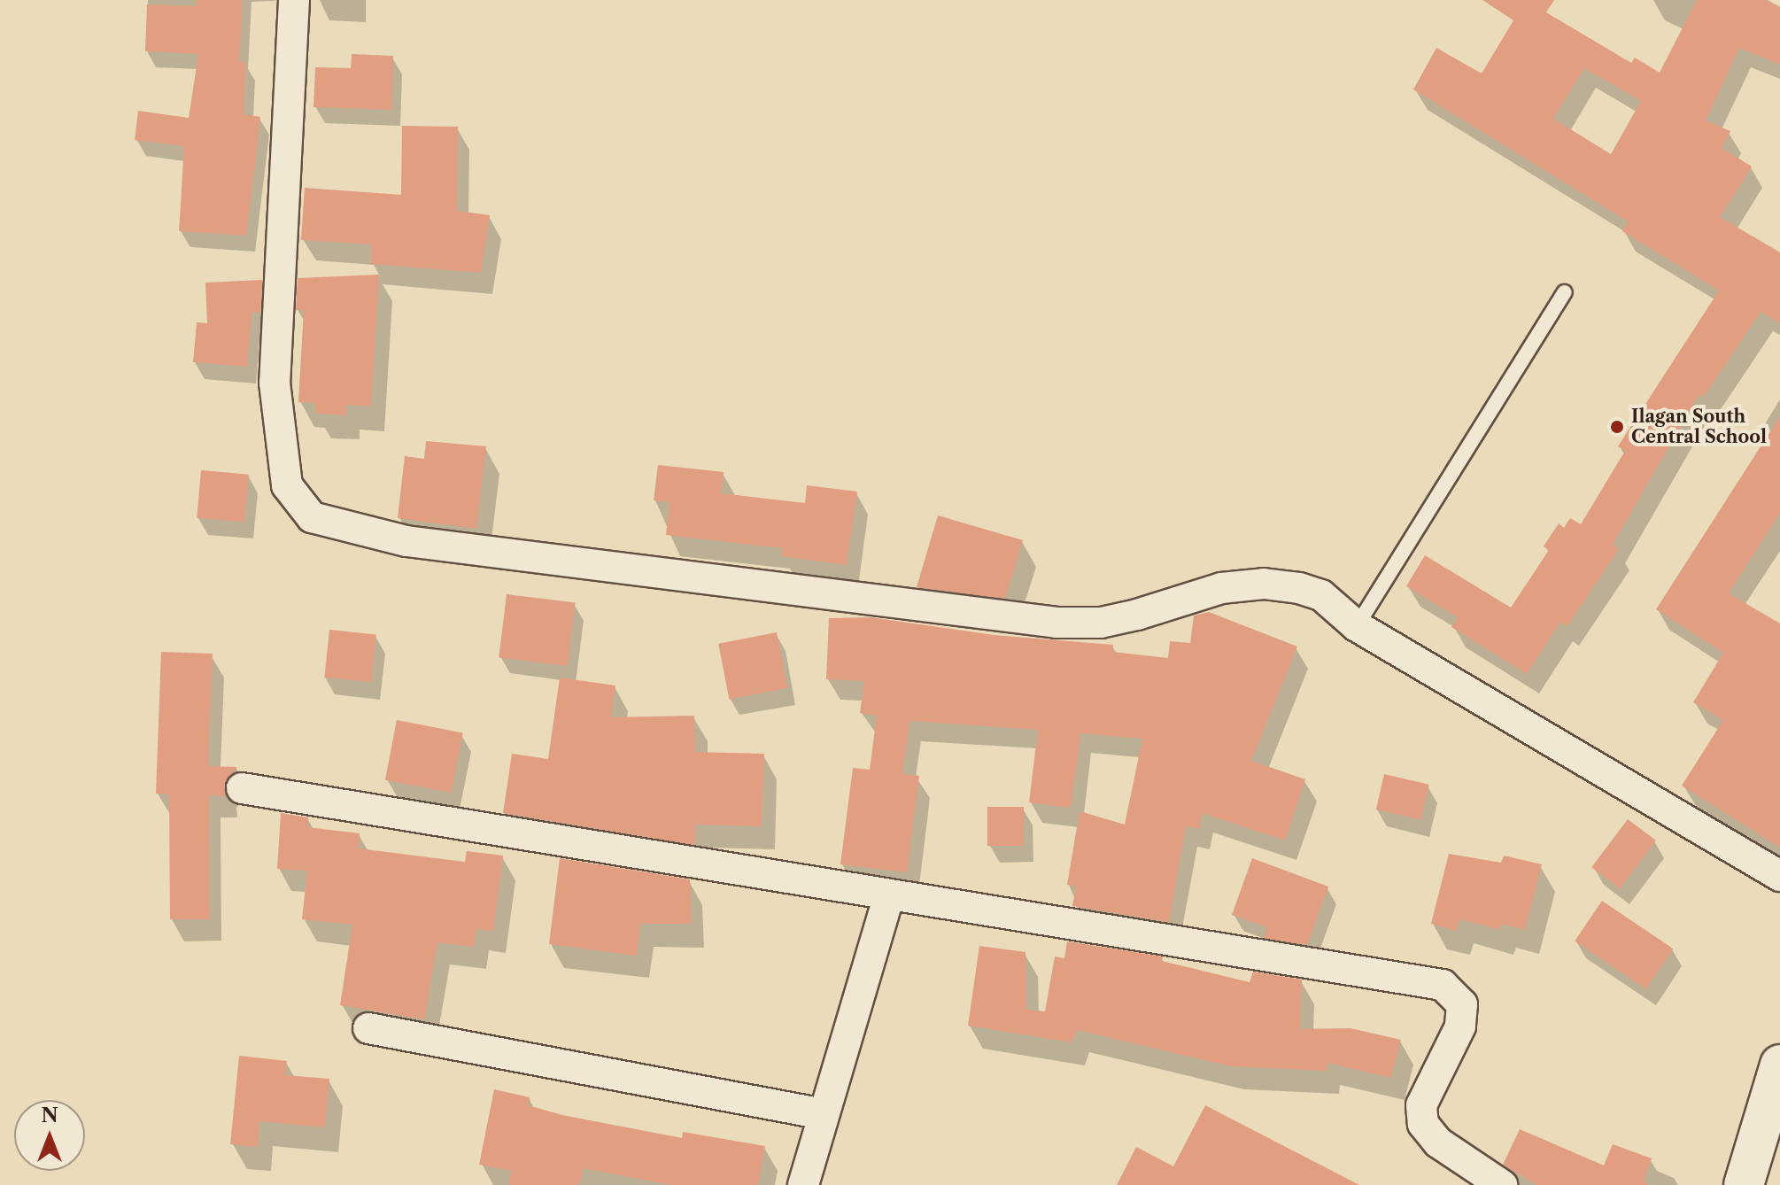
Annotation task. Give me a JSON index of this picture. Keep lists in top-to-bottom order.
{
  "places": ["Ilagan South Central School"],
  "north": "top"
}
